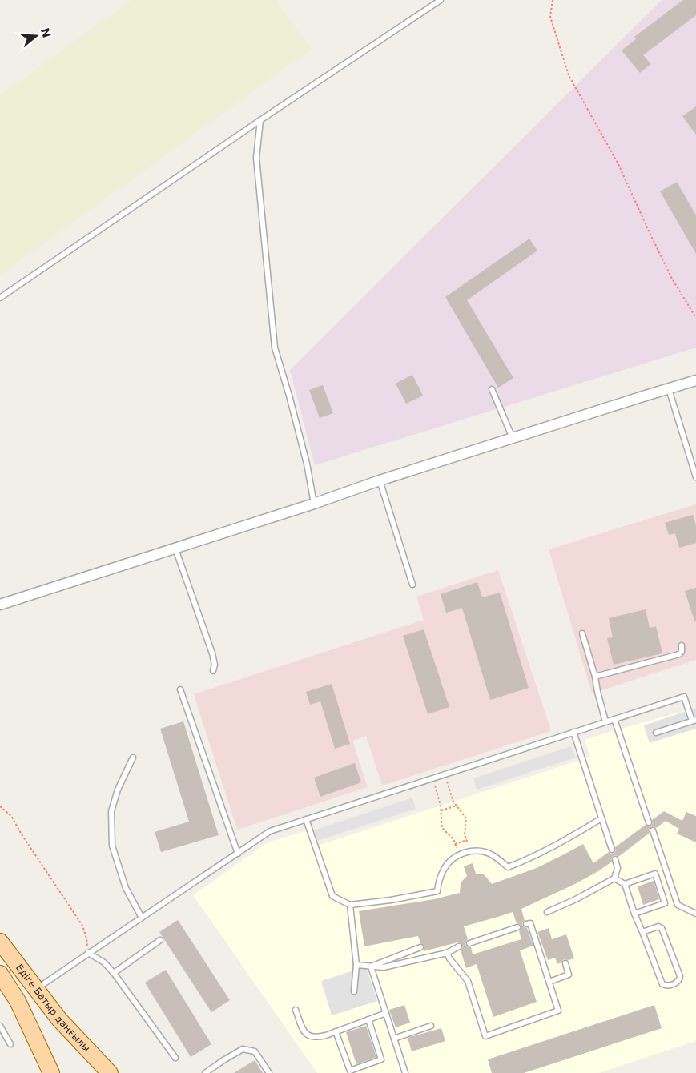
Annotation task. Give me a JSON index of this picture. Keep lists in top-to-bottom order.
{
  "streets": {
    "main road": ["Едіге Батыр даңғылы"]
  },
  "north": "right"
}
